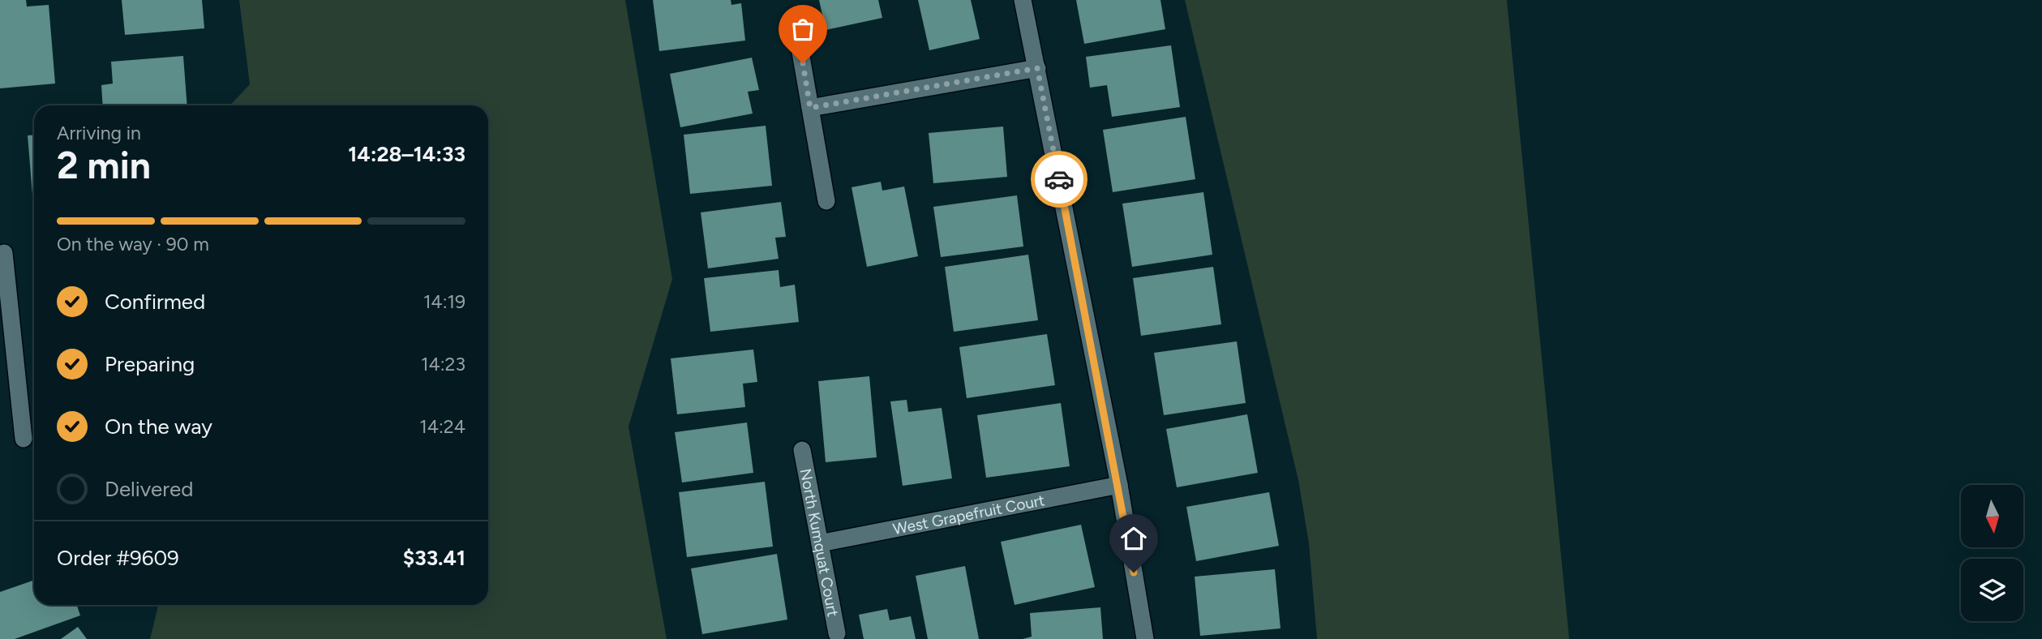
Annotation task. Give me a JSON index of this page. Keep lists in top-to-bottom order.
{
  "streets": {
    "street": ["West Grapefruit Court", "North Kumquat Court"]
  },
  "crossings": [
    ["West Grapefruit Court", "North Kumquat Court"]
  ],
  "north": "bottom",
  "page": {
    "heading": ["2 min", "Arriving in", "14:28–14:33"],
    "panel": ["Order #9609", "$33.41"],
    "bar": "On the way · 90 m",
    "list": [
      ["Confirmed", "14:19"],
      ["Preparing", "14:23"],
      ["On the way", "14:24"],
      "Delivered"
    ]
  }
}
